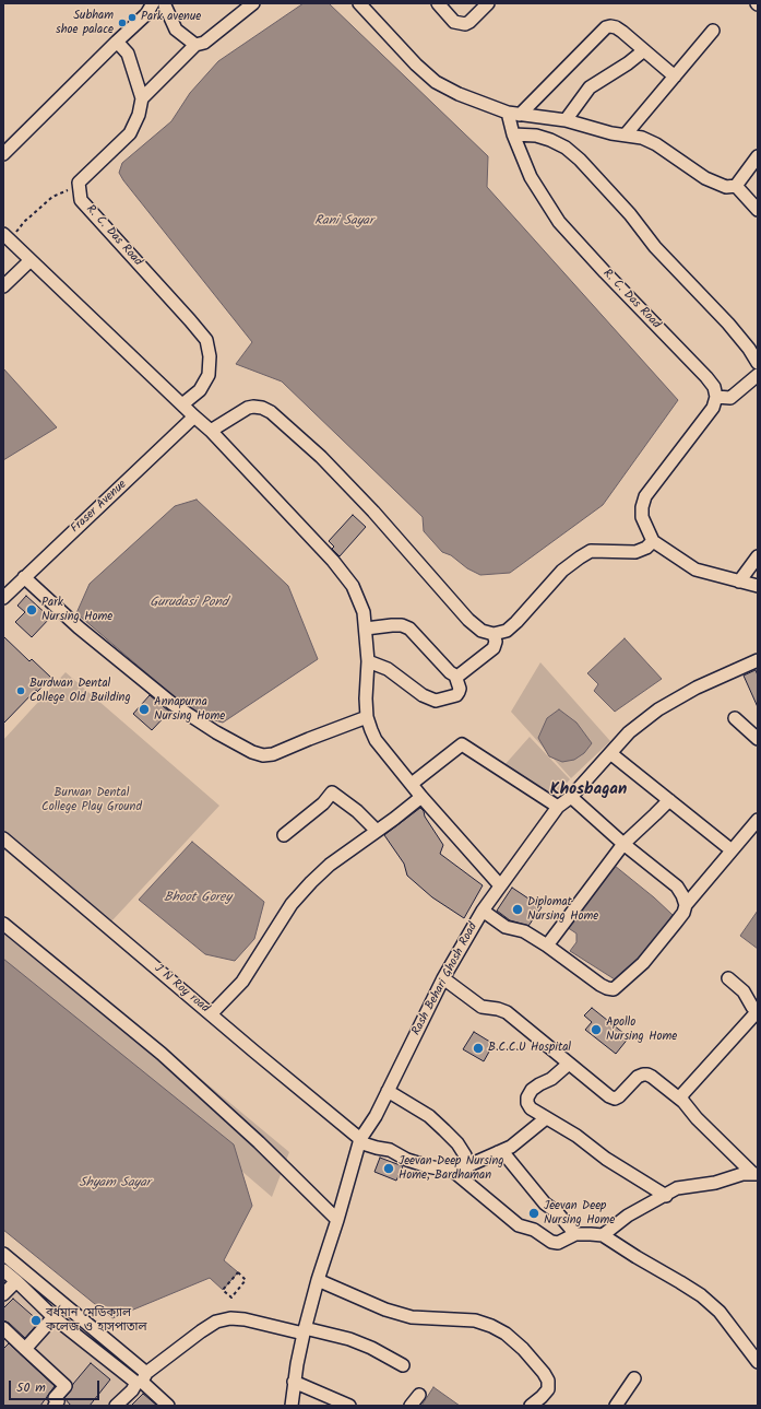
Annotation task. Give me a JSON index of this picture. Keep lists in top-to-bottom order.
{
  "streets": {
    "street": [
      "R. C. Das Road",
      "Fraser Avenue",
      "Rash Behari Ghosh Road",
      "J N Roy road"
    ]
  },
  "crossings": [
    ["Rash Behari Ghosh Road", "J N Roy road"]
  ],
  "districts": ["Khosbagan"],
  "water": [
    "Rani Sayar",
    "Gurudasi Pond",
    "Bhoot Gorey",
    "Shyam Sayar"
  ],
  "parks": ["Burwan Dental College Play Ground"],
  "places": [
    "Park avenue",
    "Subham shoe palace",
    "Park Nursing Home",
    "Burdwan Dental College Old Building",
    "Annapurna Nursing Home",
    "Diplomat Nursing Home",
    "Apollo Nursing Home",
    "B.C.C.U Hospital",
    "Jeevan Deep Nursing Home, Bardhaman",
    "Jeevan Deep Nursing Home",
    "বর্ধমান মেডিক্যাল কলেজ ও হাসপাতাল"
  ],
  "scale_bar": "50 m"
}
